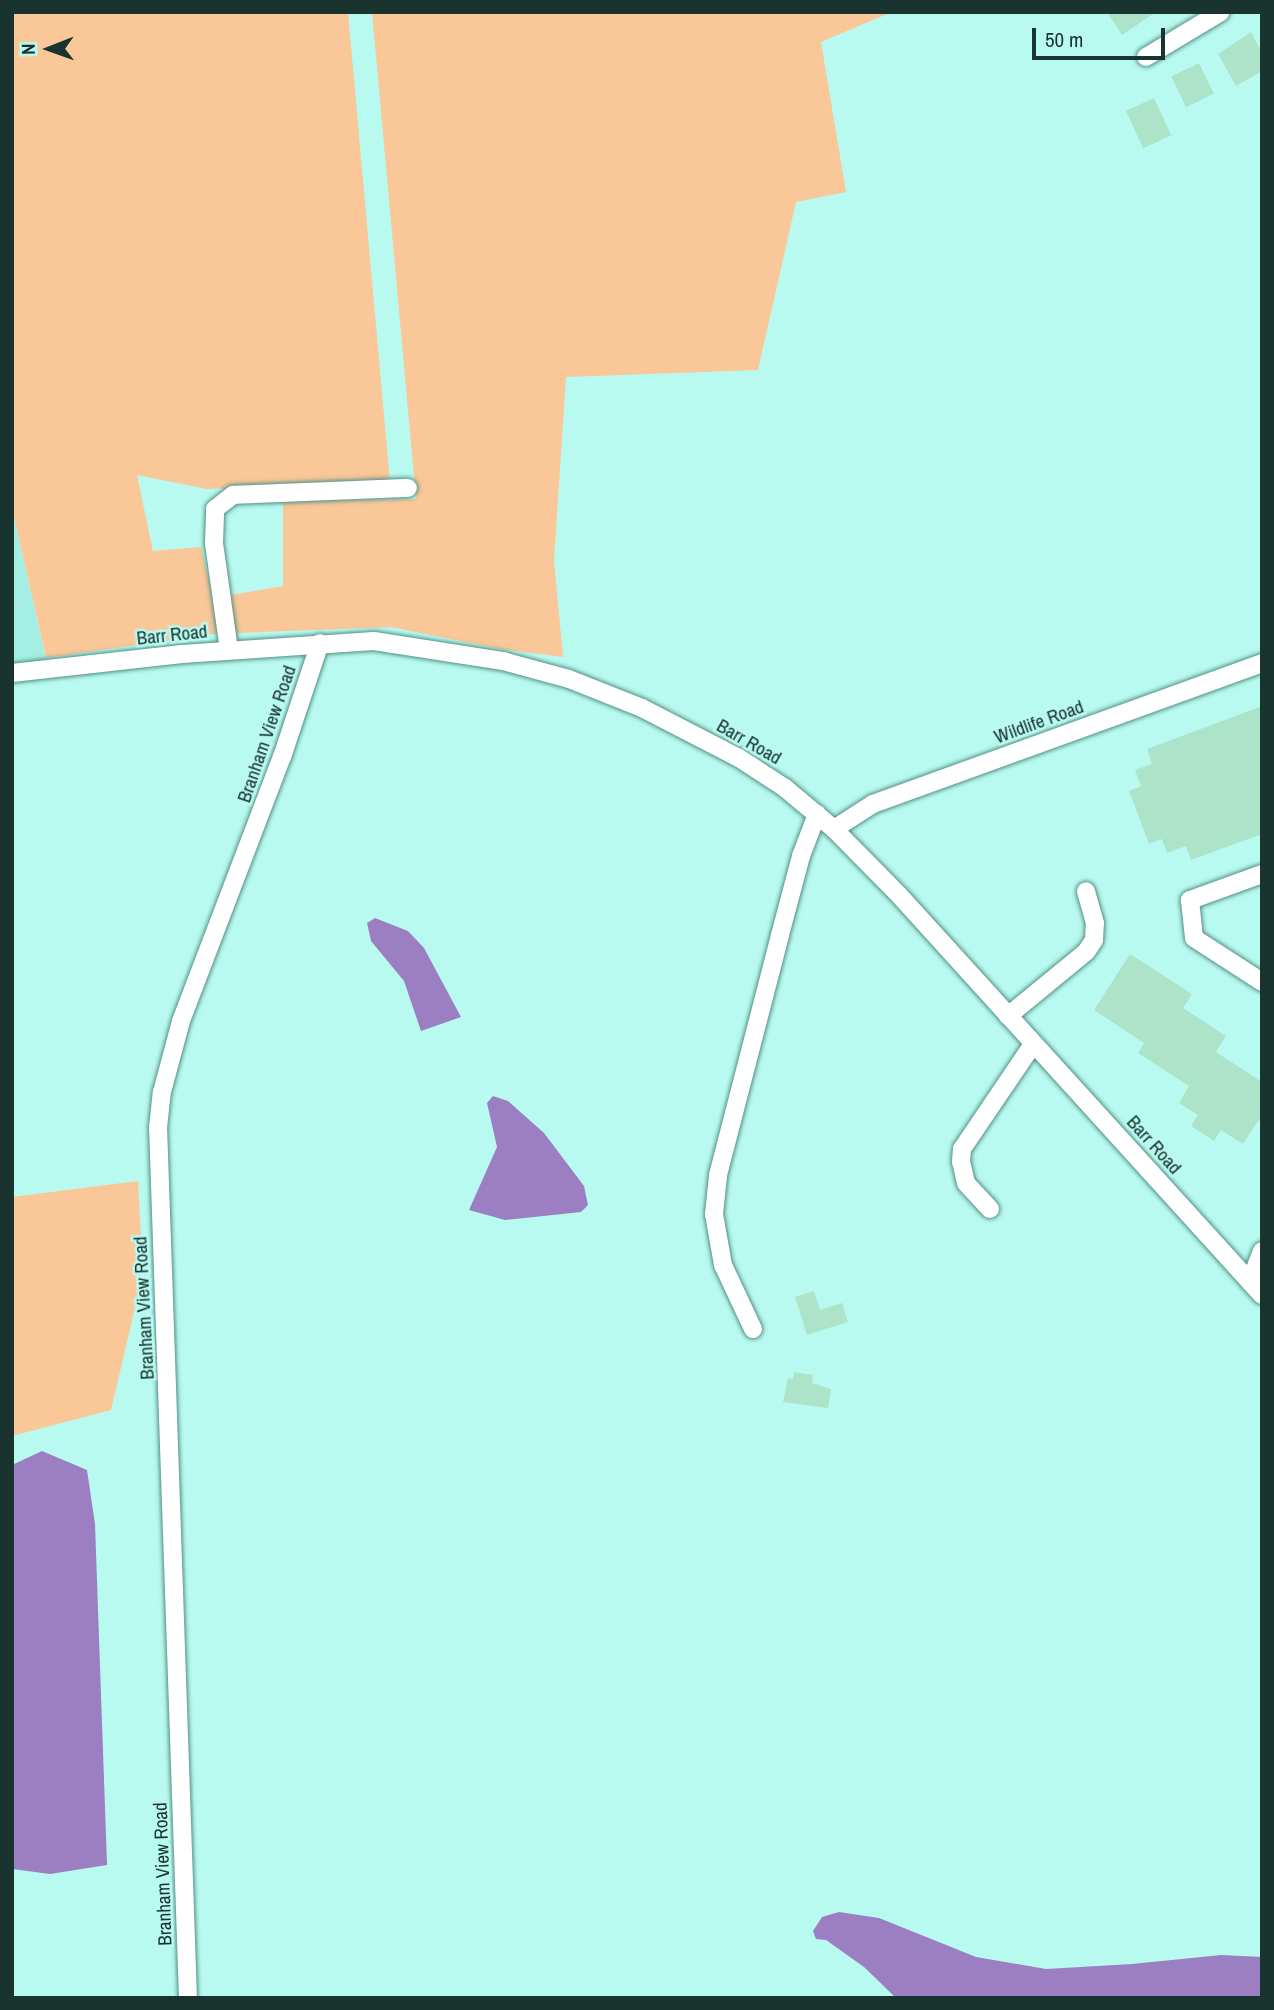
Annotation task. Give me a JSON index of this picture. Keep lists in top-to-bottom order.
{
  "streets": {
    "street": ["Barr Road", "Wildlife Road", "Branham View Road"]
  },
  "crossings": [
    ["Barr Road", "Wildlife Road"],
    ["Barr Road", "Branham View Road"]
  ],
  "scale_bar": "50 m",
  "north": "left"
}
